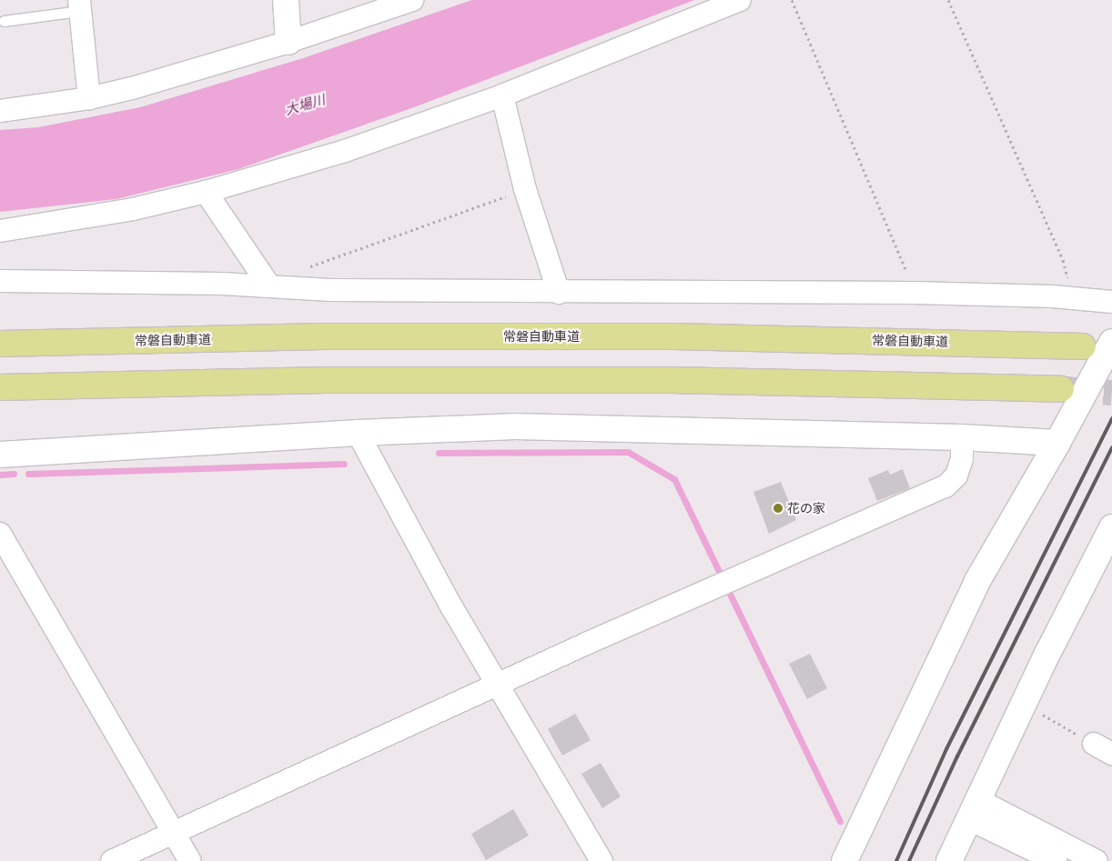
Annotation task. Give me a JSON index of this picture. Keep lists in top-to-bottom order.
{
  "streets": {
    "highway": ["常磐自動車道"]
  },
  "water": ["大場川"],
  "places": ["花の家"]
}
